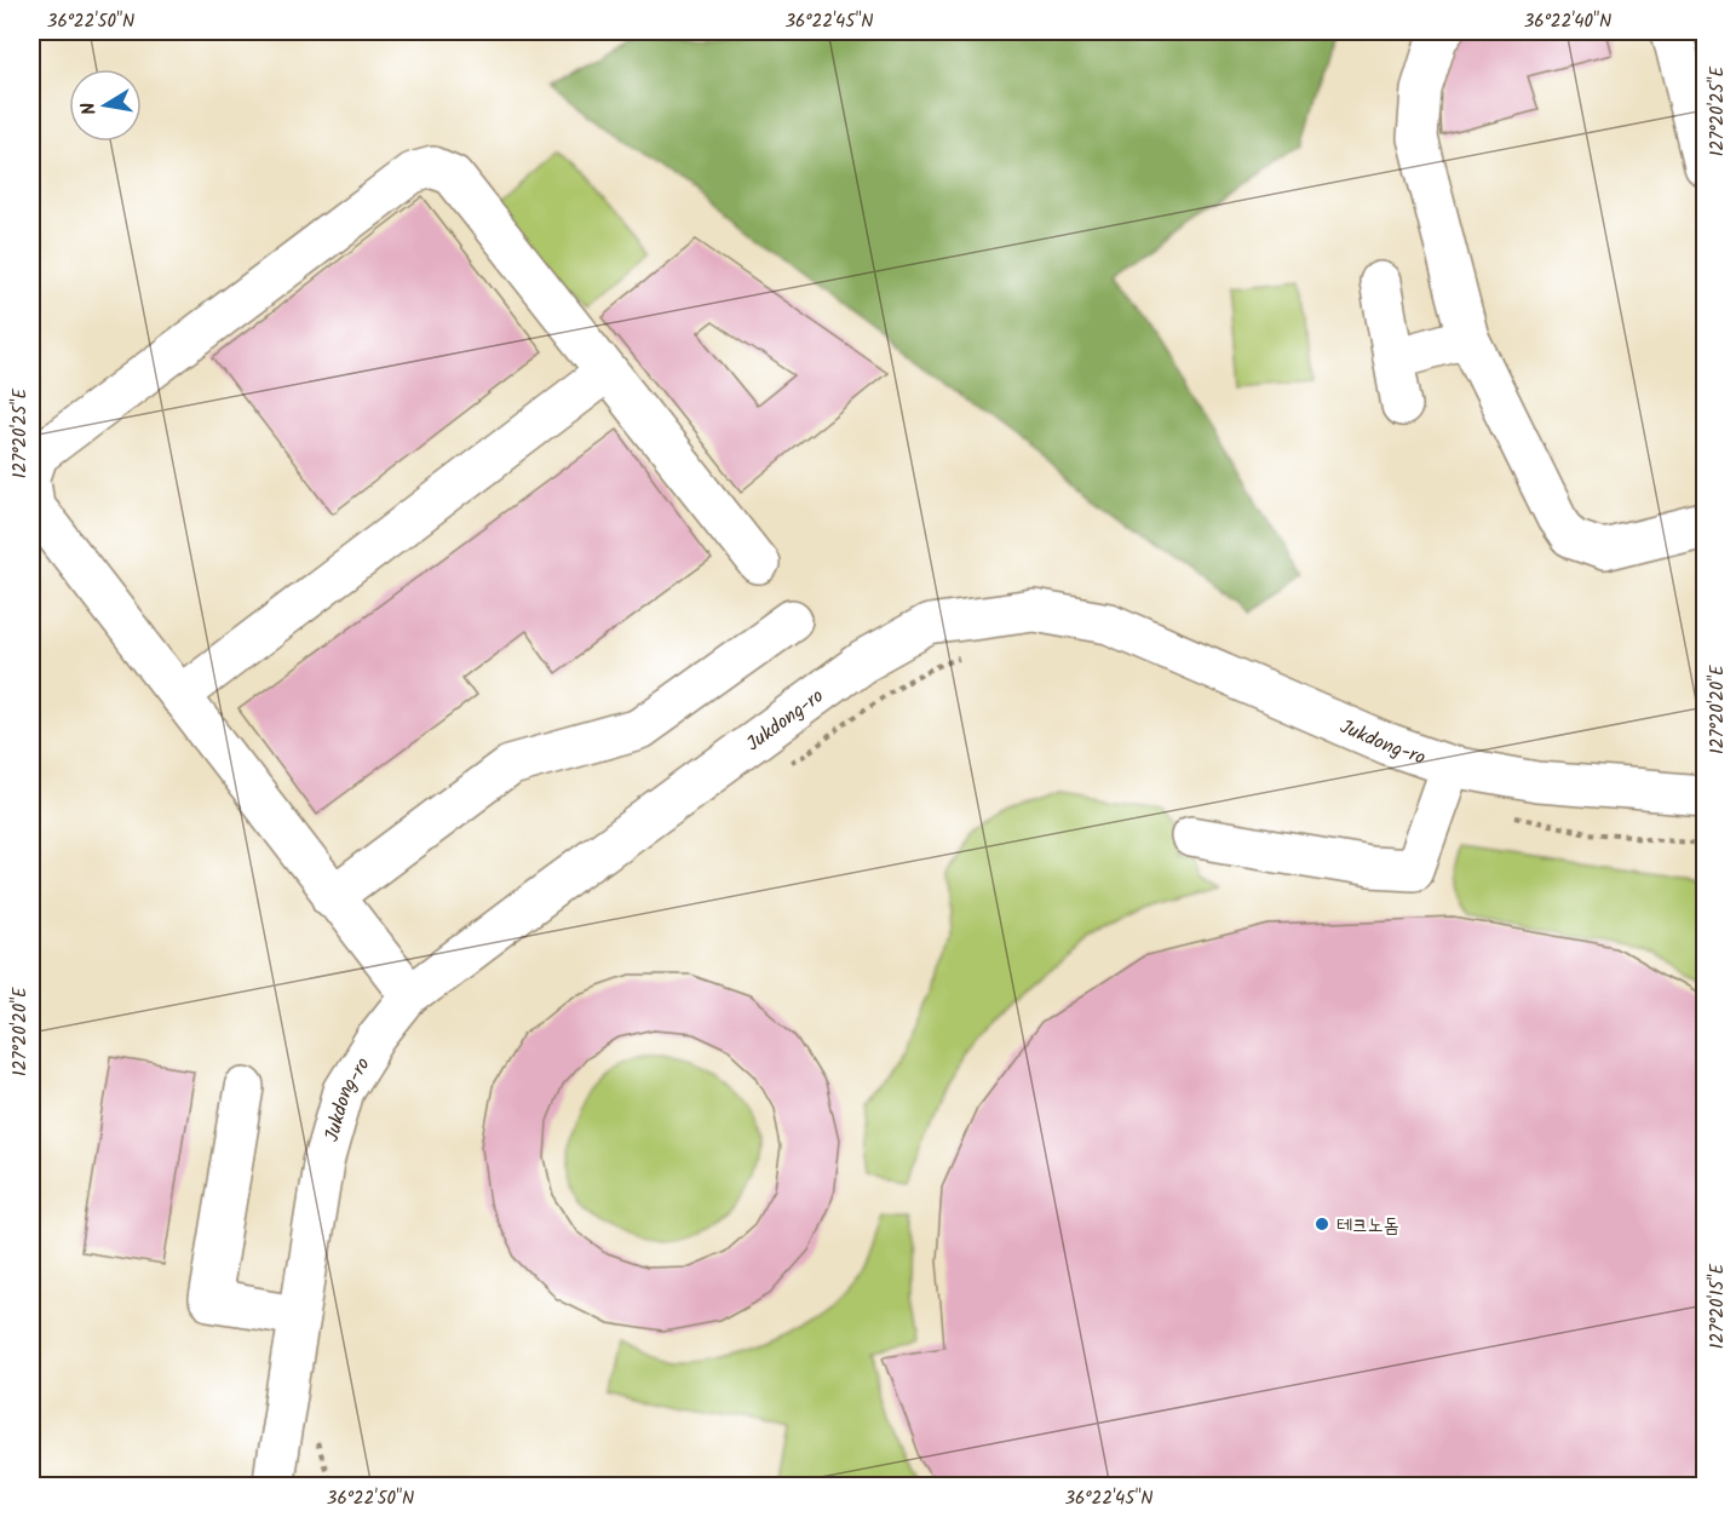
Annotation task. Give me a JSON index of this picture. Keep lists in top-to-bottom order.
{
  "streets": {
    "street": ["Jukdong-ro"]
  },
  "places": ["테크노돔"],
  "north": "left",
  "coordinates": [
    "36°22'50\"N",
    "36°22'45\"N",
    "36°22'40\"N",
    "127°20'25\"E",
    "127°20'20\"E",
    "127°20'15\"E"
  ]
}
